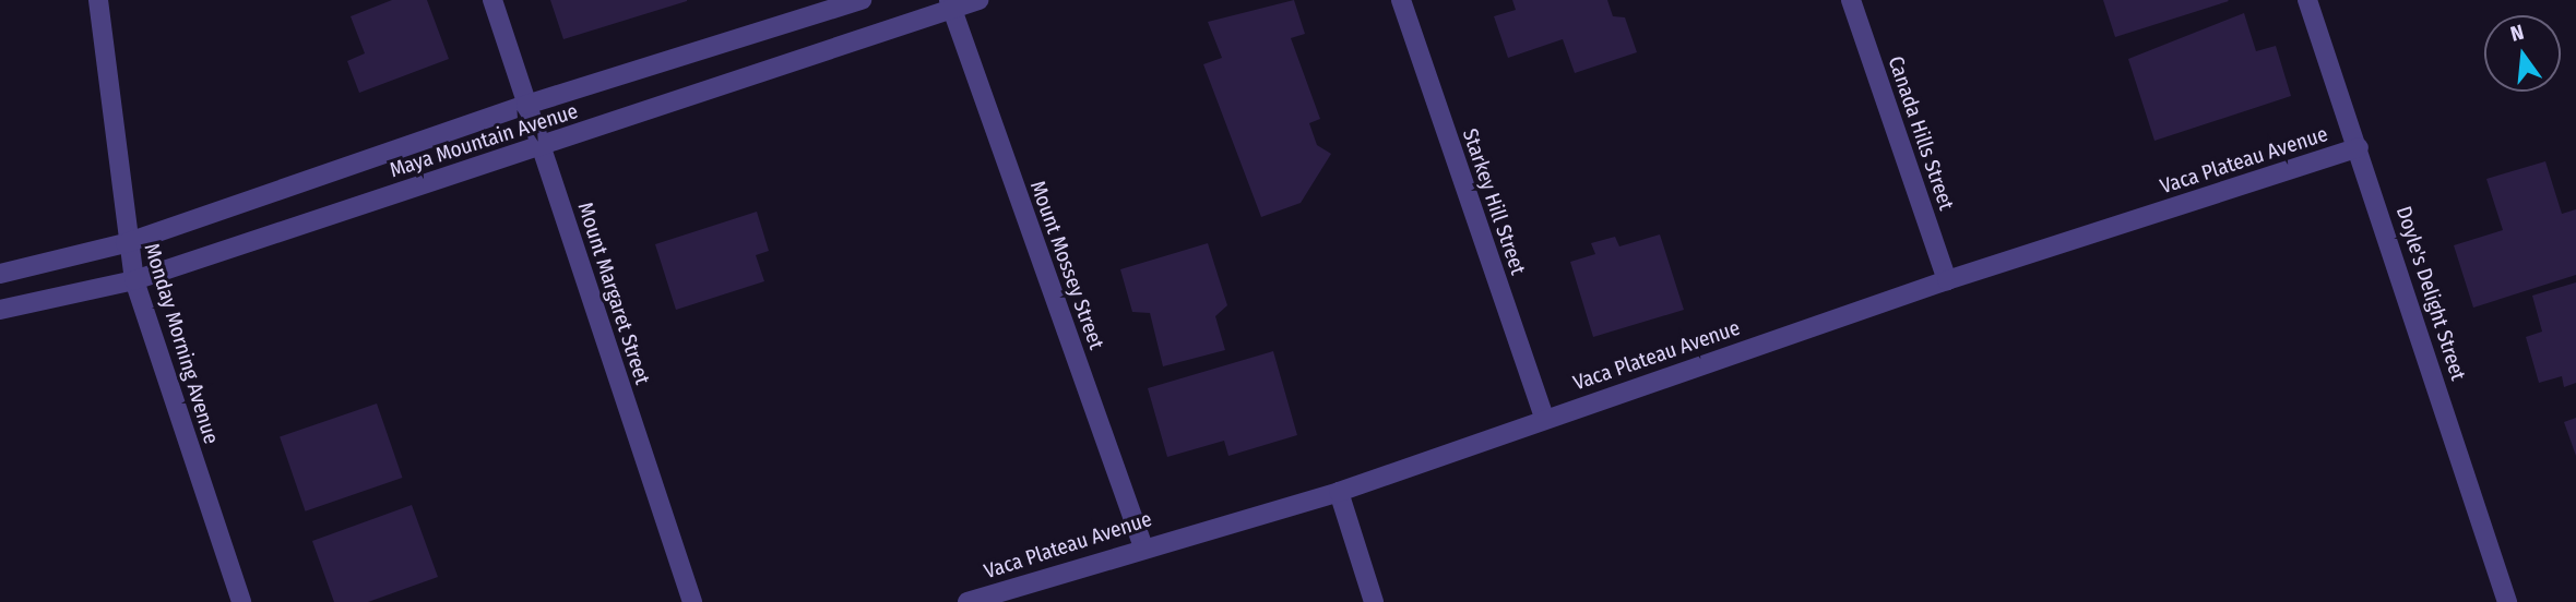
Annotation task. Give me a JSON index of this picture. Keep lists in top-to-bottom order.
{
  "streets": {
    "street": [
      "Canada Hills Street",
      "Maya Mountain Avenue",
      "Vaca Plateau Avenue",
      "Starkey Hill Street",
      "Mount Mossey Street",
      "Mount Margaret Street",
      "Doyle's Delight Street",
      "Monday Morning Avenue"
    ]
  },
  "crossings": [
    ["Canada Hills Street", "Vaca Plateau Avenue"],
    ["Maya Mountain Avenue", "Mount Mossey Street"],
    ["Maya Mountain Avenue", "Mount Margaret Street"],
    ["Maya Mountain Avenue", "Monday Morning Avenue"],
    ["Vaca Plateau Avenue", "Starkey Hill Street"],
    ["Vaca Plateau Avenue", "Mount Mossey Street"],
    ["Vaca Plateau Avenue", "Doyle's Delight Street"]
  ],
  "north": "top"
}
